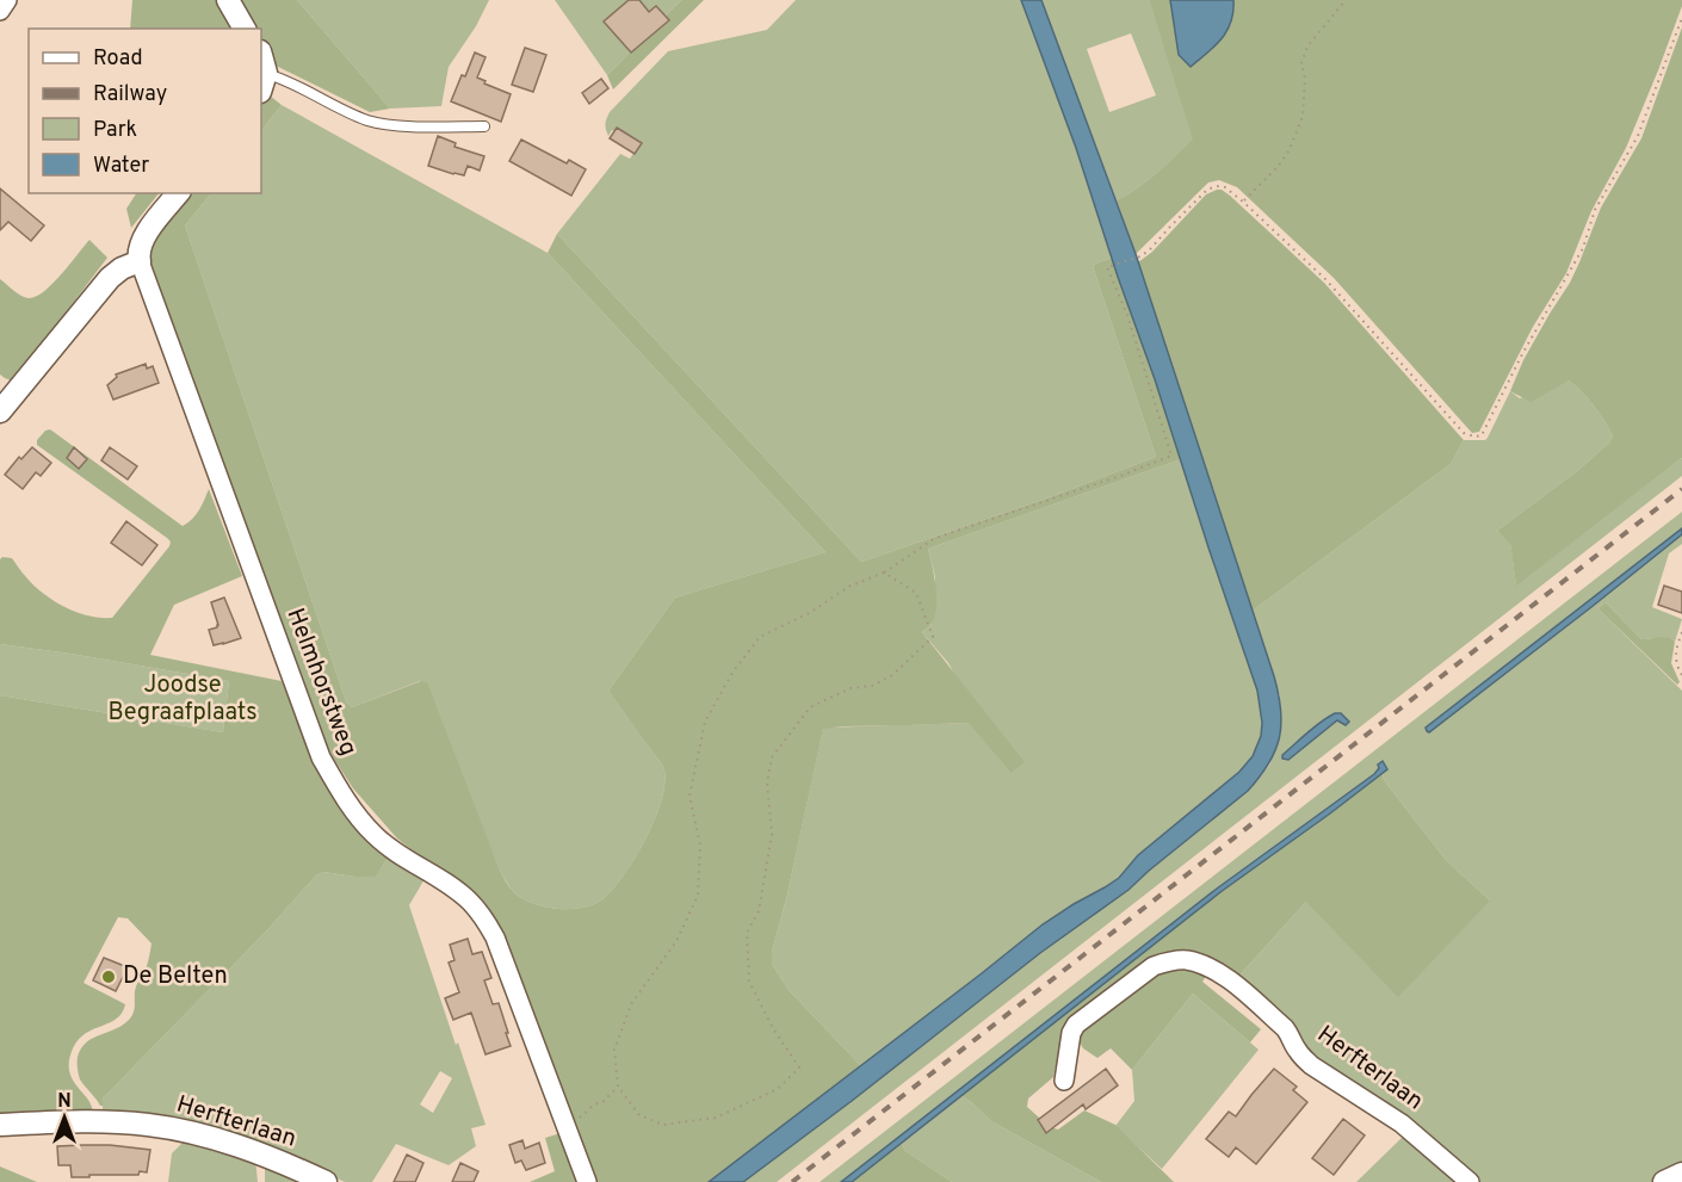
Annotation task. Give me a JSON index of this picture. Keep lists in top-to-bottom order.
{
  "streets": {
    "street": ["Helmhorstweg", "Herfterlaan"]
  },
  "parks": ["Joodse Begraafplaats"],
  "places": ["De Belten"],
  "legend": [
    "Road",
    "Railway",
    "Park",
    "Water"
  ],
  "north": "top"
}
